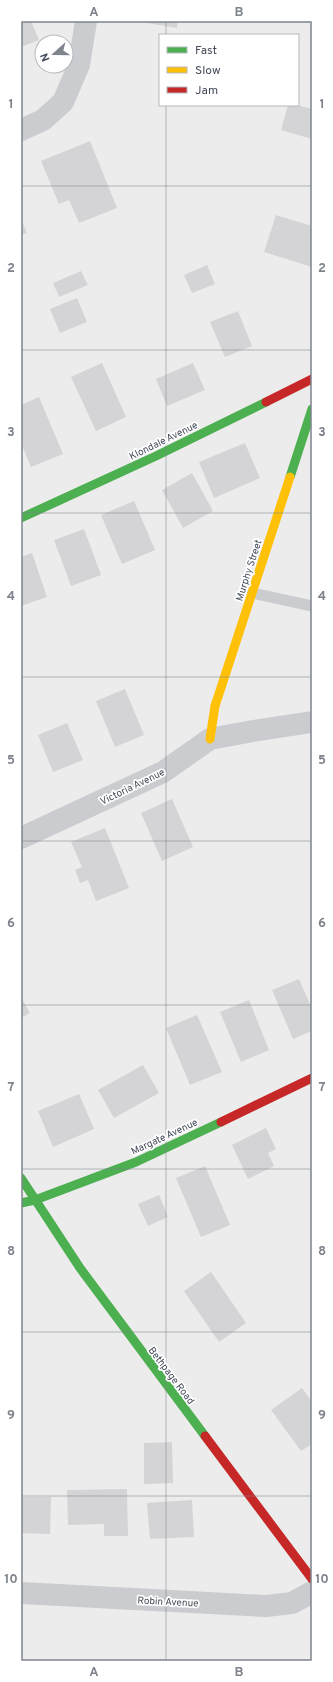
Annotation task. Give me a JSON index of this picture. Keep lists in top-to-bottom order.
{
  "streets": {
    "street": [
      "Klondale Avenue",
      "Murphy Street",
      "Victoria Avenue",
      "Margate Avenue",
      "Bethpage Road",
      "Robin Avenue"
    ]
  },
  "crossings": [
    ["Murphy Street", "Victoria Avenue"],
    ["Margate Avenue", "Bethpage Road"]
  ],
  "legend": ["Fast", "Slow", "Jam"],
  "north": "left",
  "grid": {
    "columns": ["A", "B"],
    "rows": [
      "1",
      "2",
      "3",
      "4",
      "5",
      "6",
      "7",
      "8",
      "9",
      "10"
    ]
  }
}
